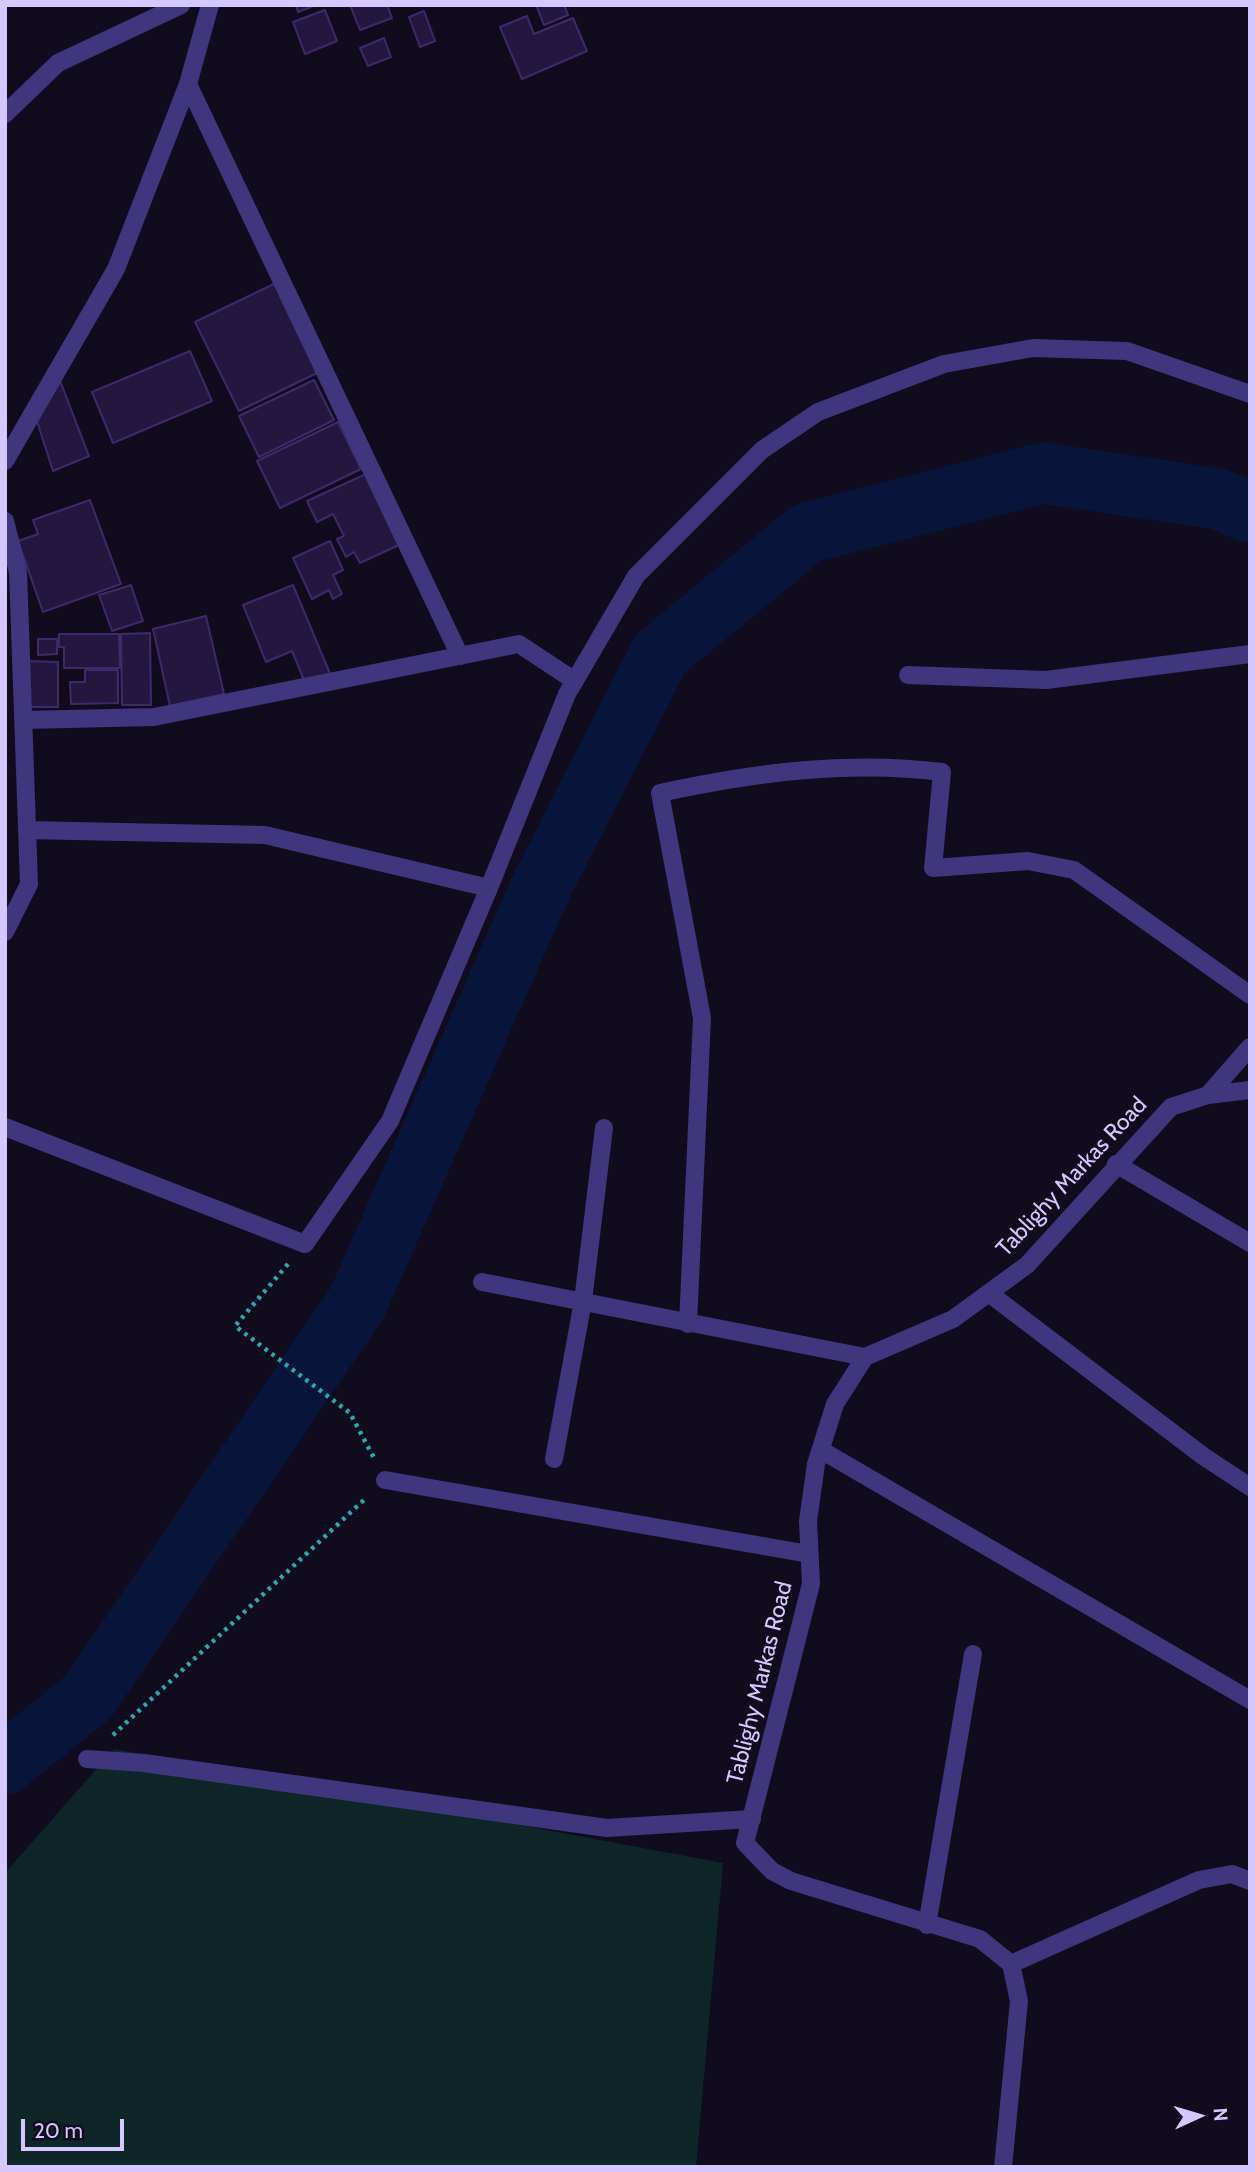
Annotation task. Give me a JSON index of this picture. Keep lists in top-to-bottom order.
{
  "streets": {
    "street": ["Tablighy Markas Road"]
  },
  "scale_bar": "20 m",
  "north": "right"
}
